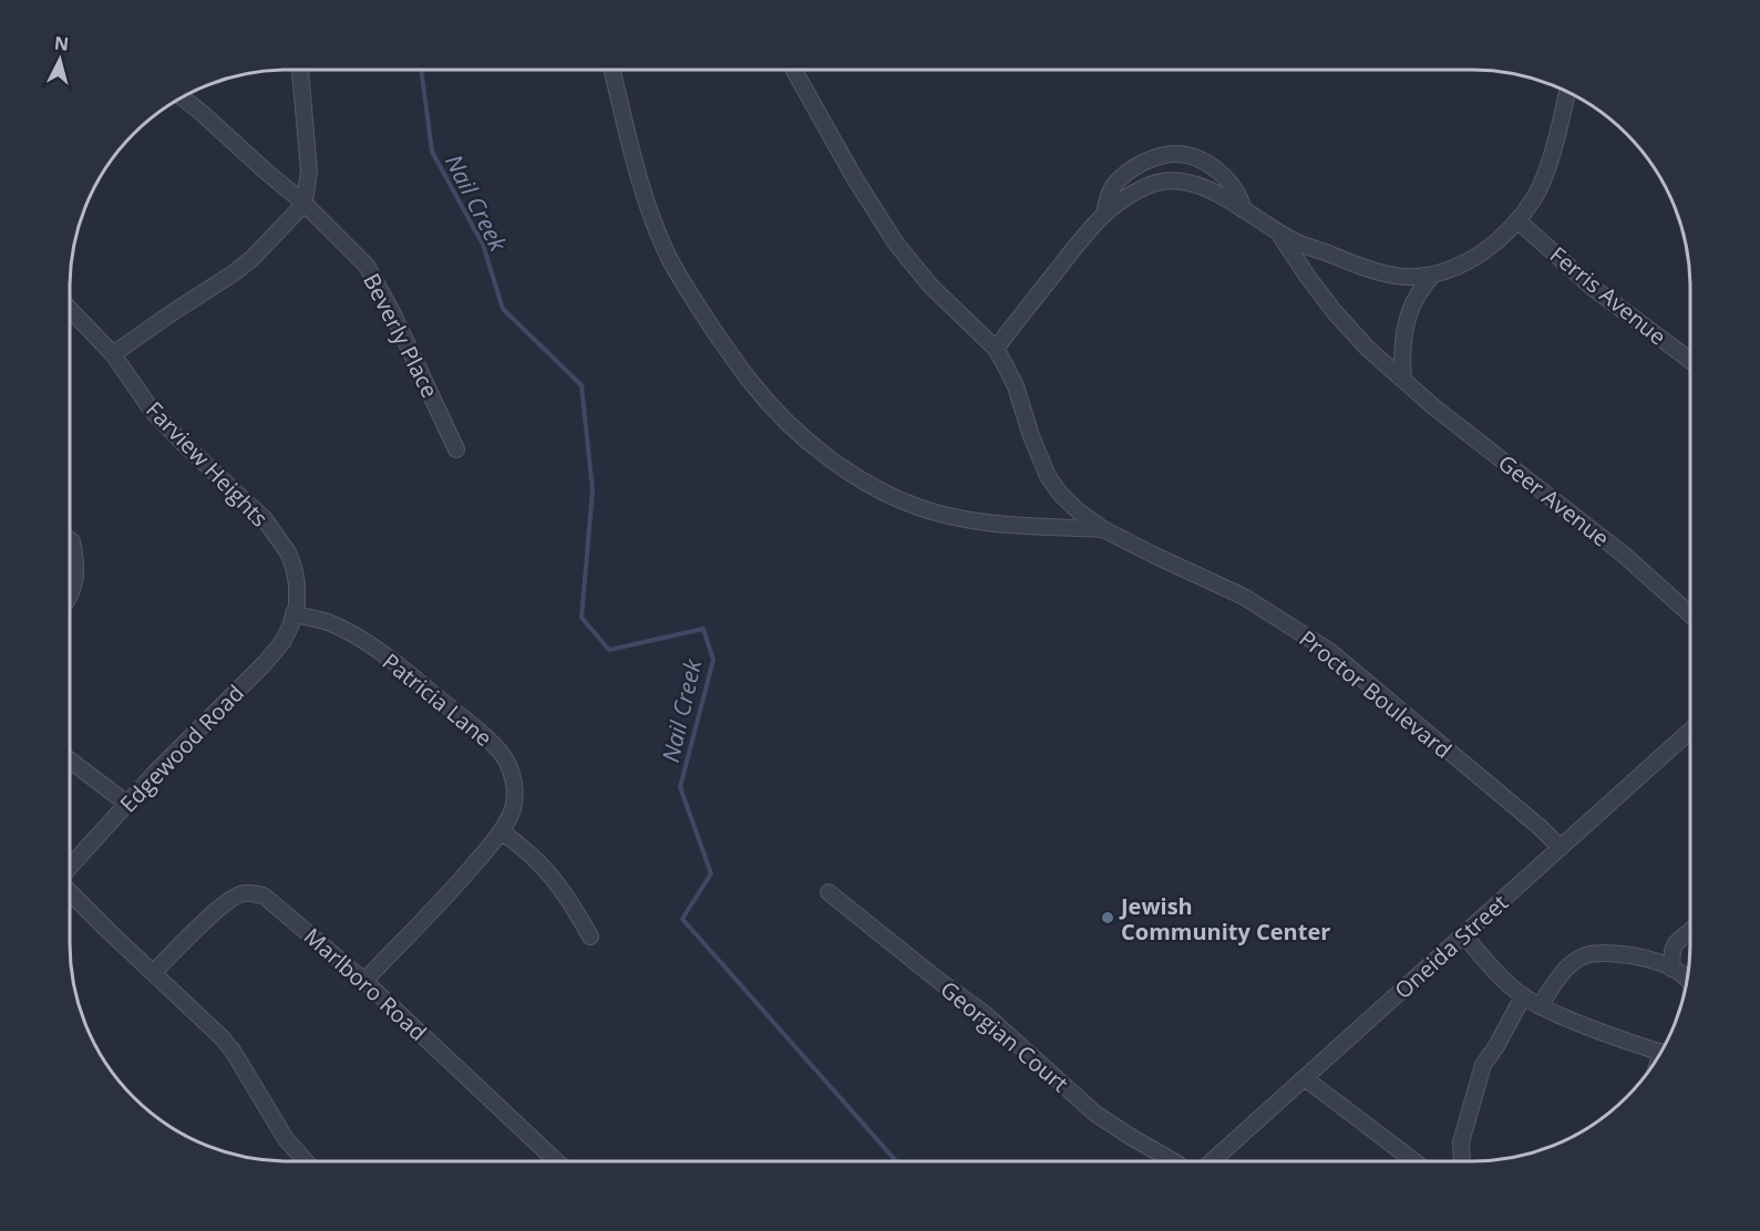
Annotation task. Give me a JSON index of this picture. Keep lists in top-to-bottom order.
{
  "streets": {
    "street": [
      "Ferris Avenue",
      "Beverly Place",
      "Farview Heights",
      "Geer Avenue",
      "Proctor Boulevard",
      "Patricia Lane",
      "Edgewood Road",
      "Oneida Street",
      "Marlboro Road",
      "Georgian Court"
    ]
  },
  "crossings": [
    ["Farview Heights", "Patricia Lane"],
    ["Farview Heights", "Edgewood Road"],
    ["Proctor Boulevard", "Oneida Street"],
    ["Patricia Lane", "Edgewood Road"],
    ["Patricia Lane", "Marlboro Road"]
  ],
  "water": ["Nail Creek"],
  "places": ["Jewish Community Center"],
  "north": "top"
}
